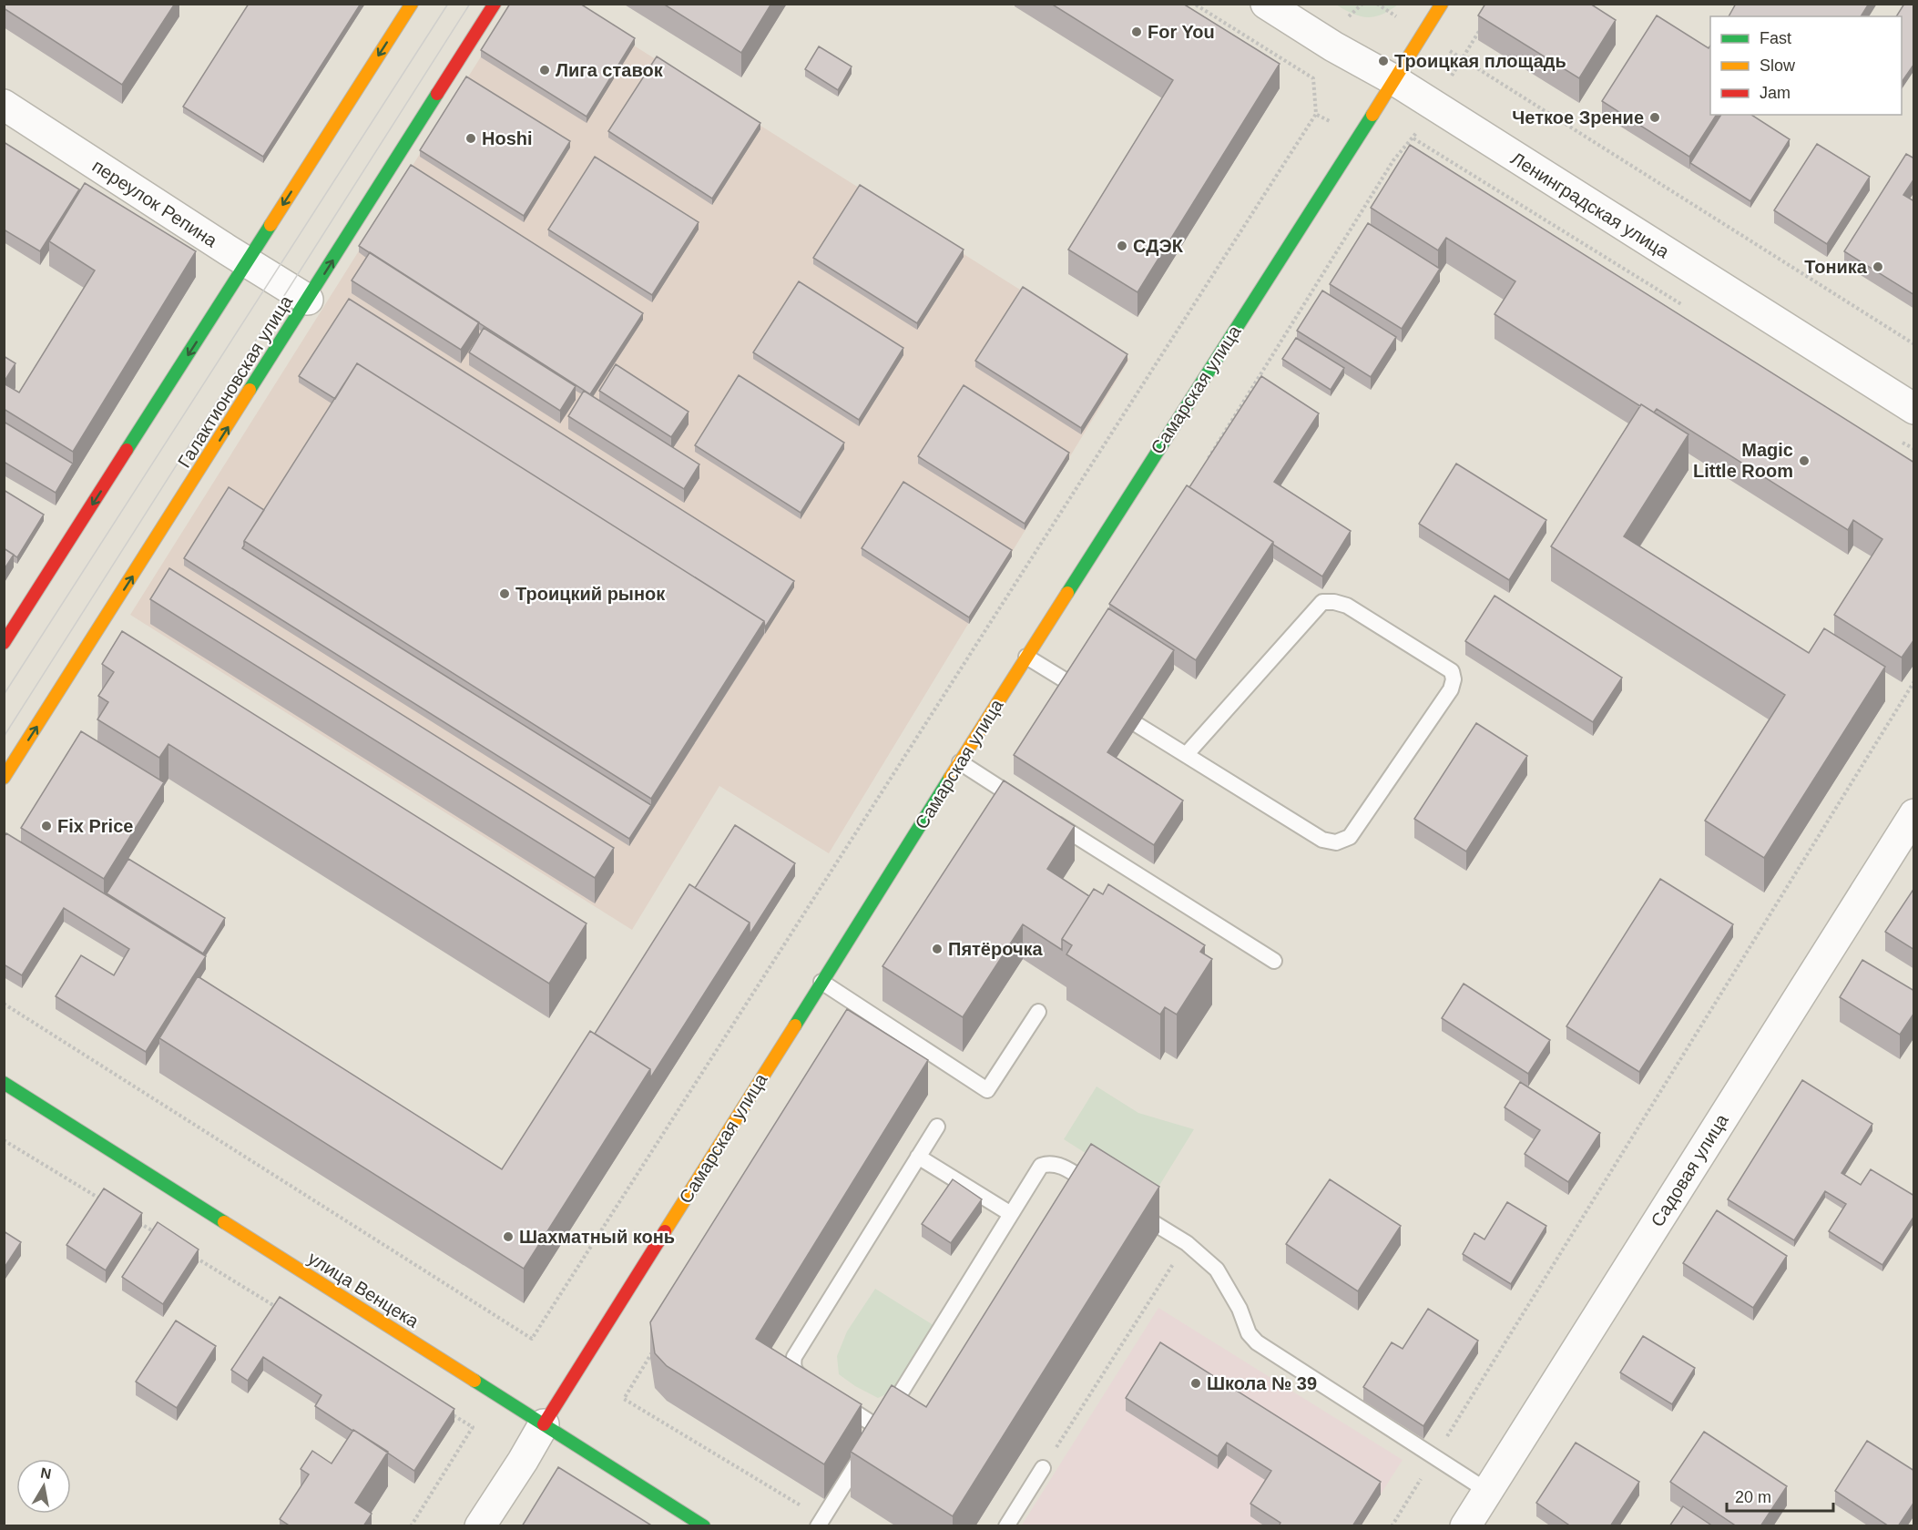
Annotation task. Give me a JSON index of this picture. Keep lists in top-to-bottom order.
{
  "streets": {
    "main road": ["Галактионовская улица", "Самарская улица", "улица Венцека"],
    "street": ["переулок Репина", "Ленинградская улица", "Садовая улица"]
  },
  "crossings": [
    ["переулок Репина", "Галактионовская улица"],
    ["Ленинградская улица", "Самарская улица"],
    ["Самарская улица", "улица Венцека"]
  ],
  "places": [
    "For You",
    "Троицкая площадь",
    "Лига ставок",
    "Четкое Зрение",
    "Hoshi",
    "СДЭК",
    "Тоника",
    "Magic Little Room",
    "Троицкий рынок",
    "Fix Price",
    "Пятёрочка",
    "Шахматный конь",
    "Школа № 39"
  ],
  "legend": ["Fast", "Slow", "Jam"],
  "scale_bar": "20 m",
  "north": "top"
}
